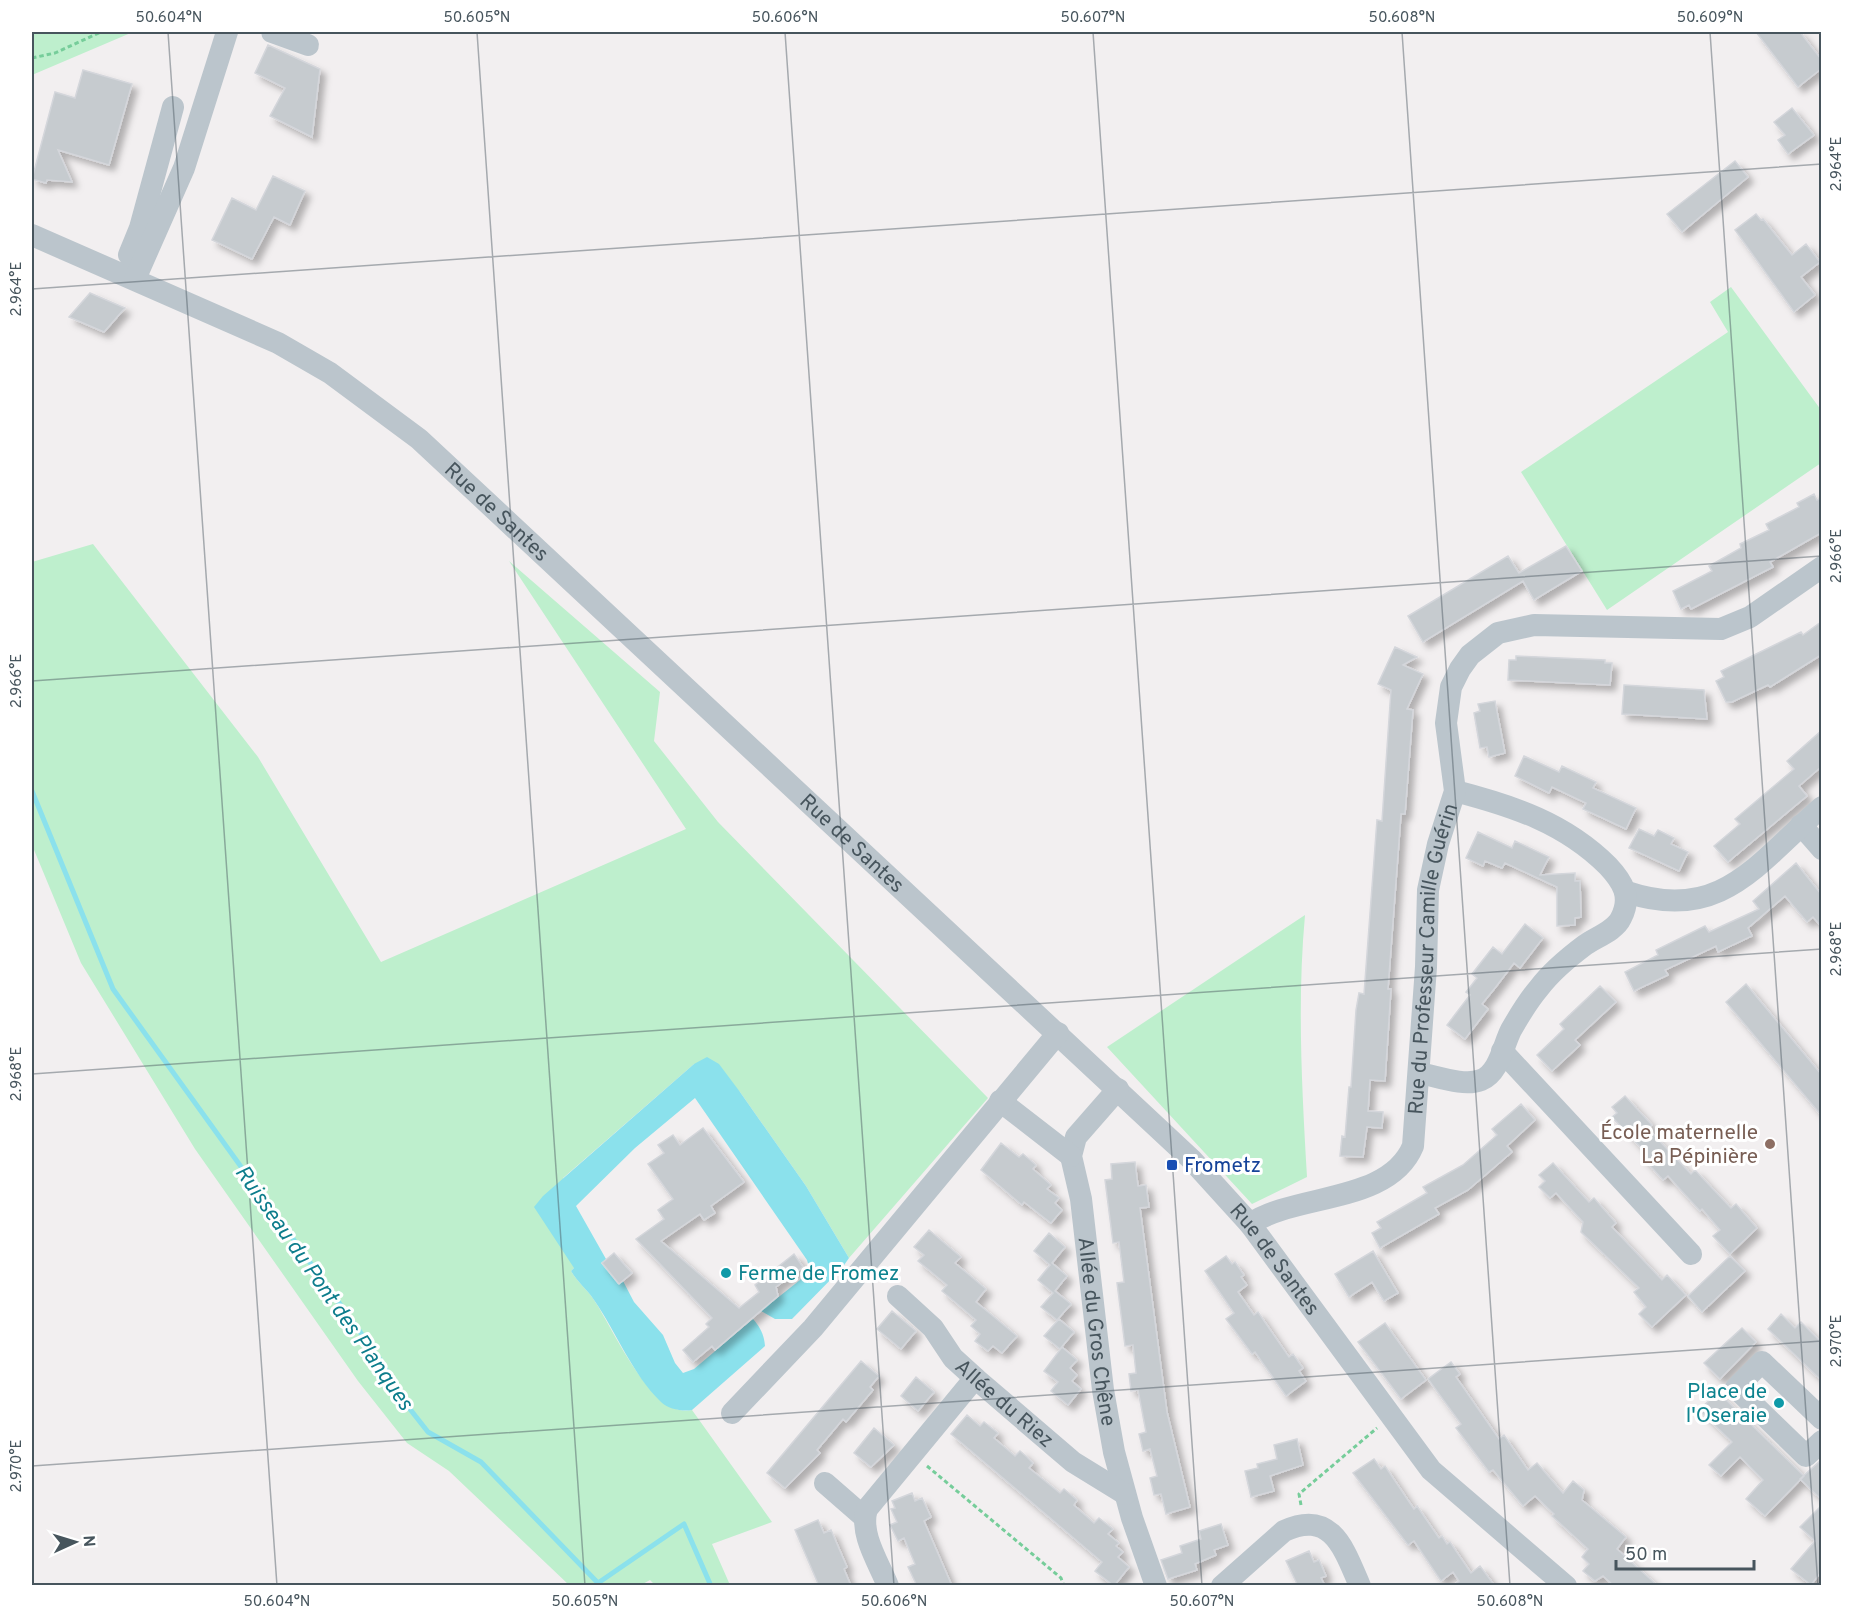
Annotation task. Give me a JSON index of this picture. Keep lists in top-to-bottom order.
{
  "streets": {
    "street": [
      "Rue de Santes",
      "Rue du Professeur Camille Guérin",
      "Allée du Gros Chêne",
      "Allée du Riez"
    ]
  },
  "crossings": [
    ["Rue de Santes", "Rue du Professeur Camille Guérin"],
    ["Allée du Gros Chêne", "Allée du Riez"]
  ],
  "water": ["Ruisseau du Pont des Planques"],
  "places": {
    "other": ["École maternelle La Pépinière", "Ferme de Fromez", "Place de l'Oseraie"],
    "transit": ["Frometz"]
  },
  "scale_bar": "50 m",
  "north": "right",
  "coordinates": [
    "50.604°N",
    "50.605°N",
    "50.606°N",
    "50.607°N",
    "50.608°N",
    "50.609°N",
    "2.964°E",
    "2.966°E",
    "2.968°E",
    "2.970°E"
  ]
}
